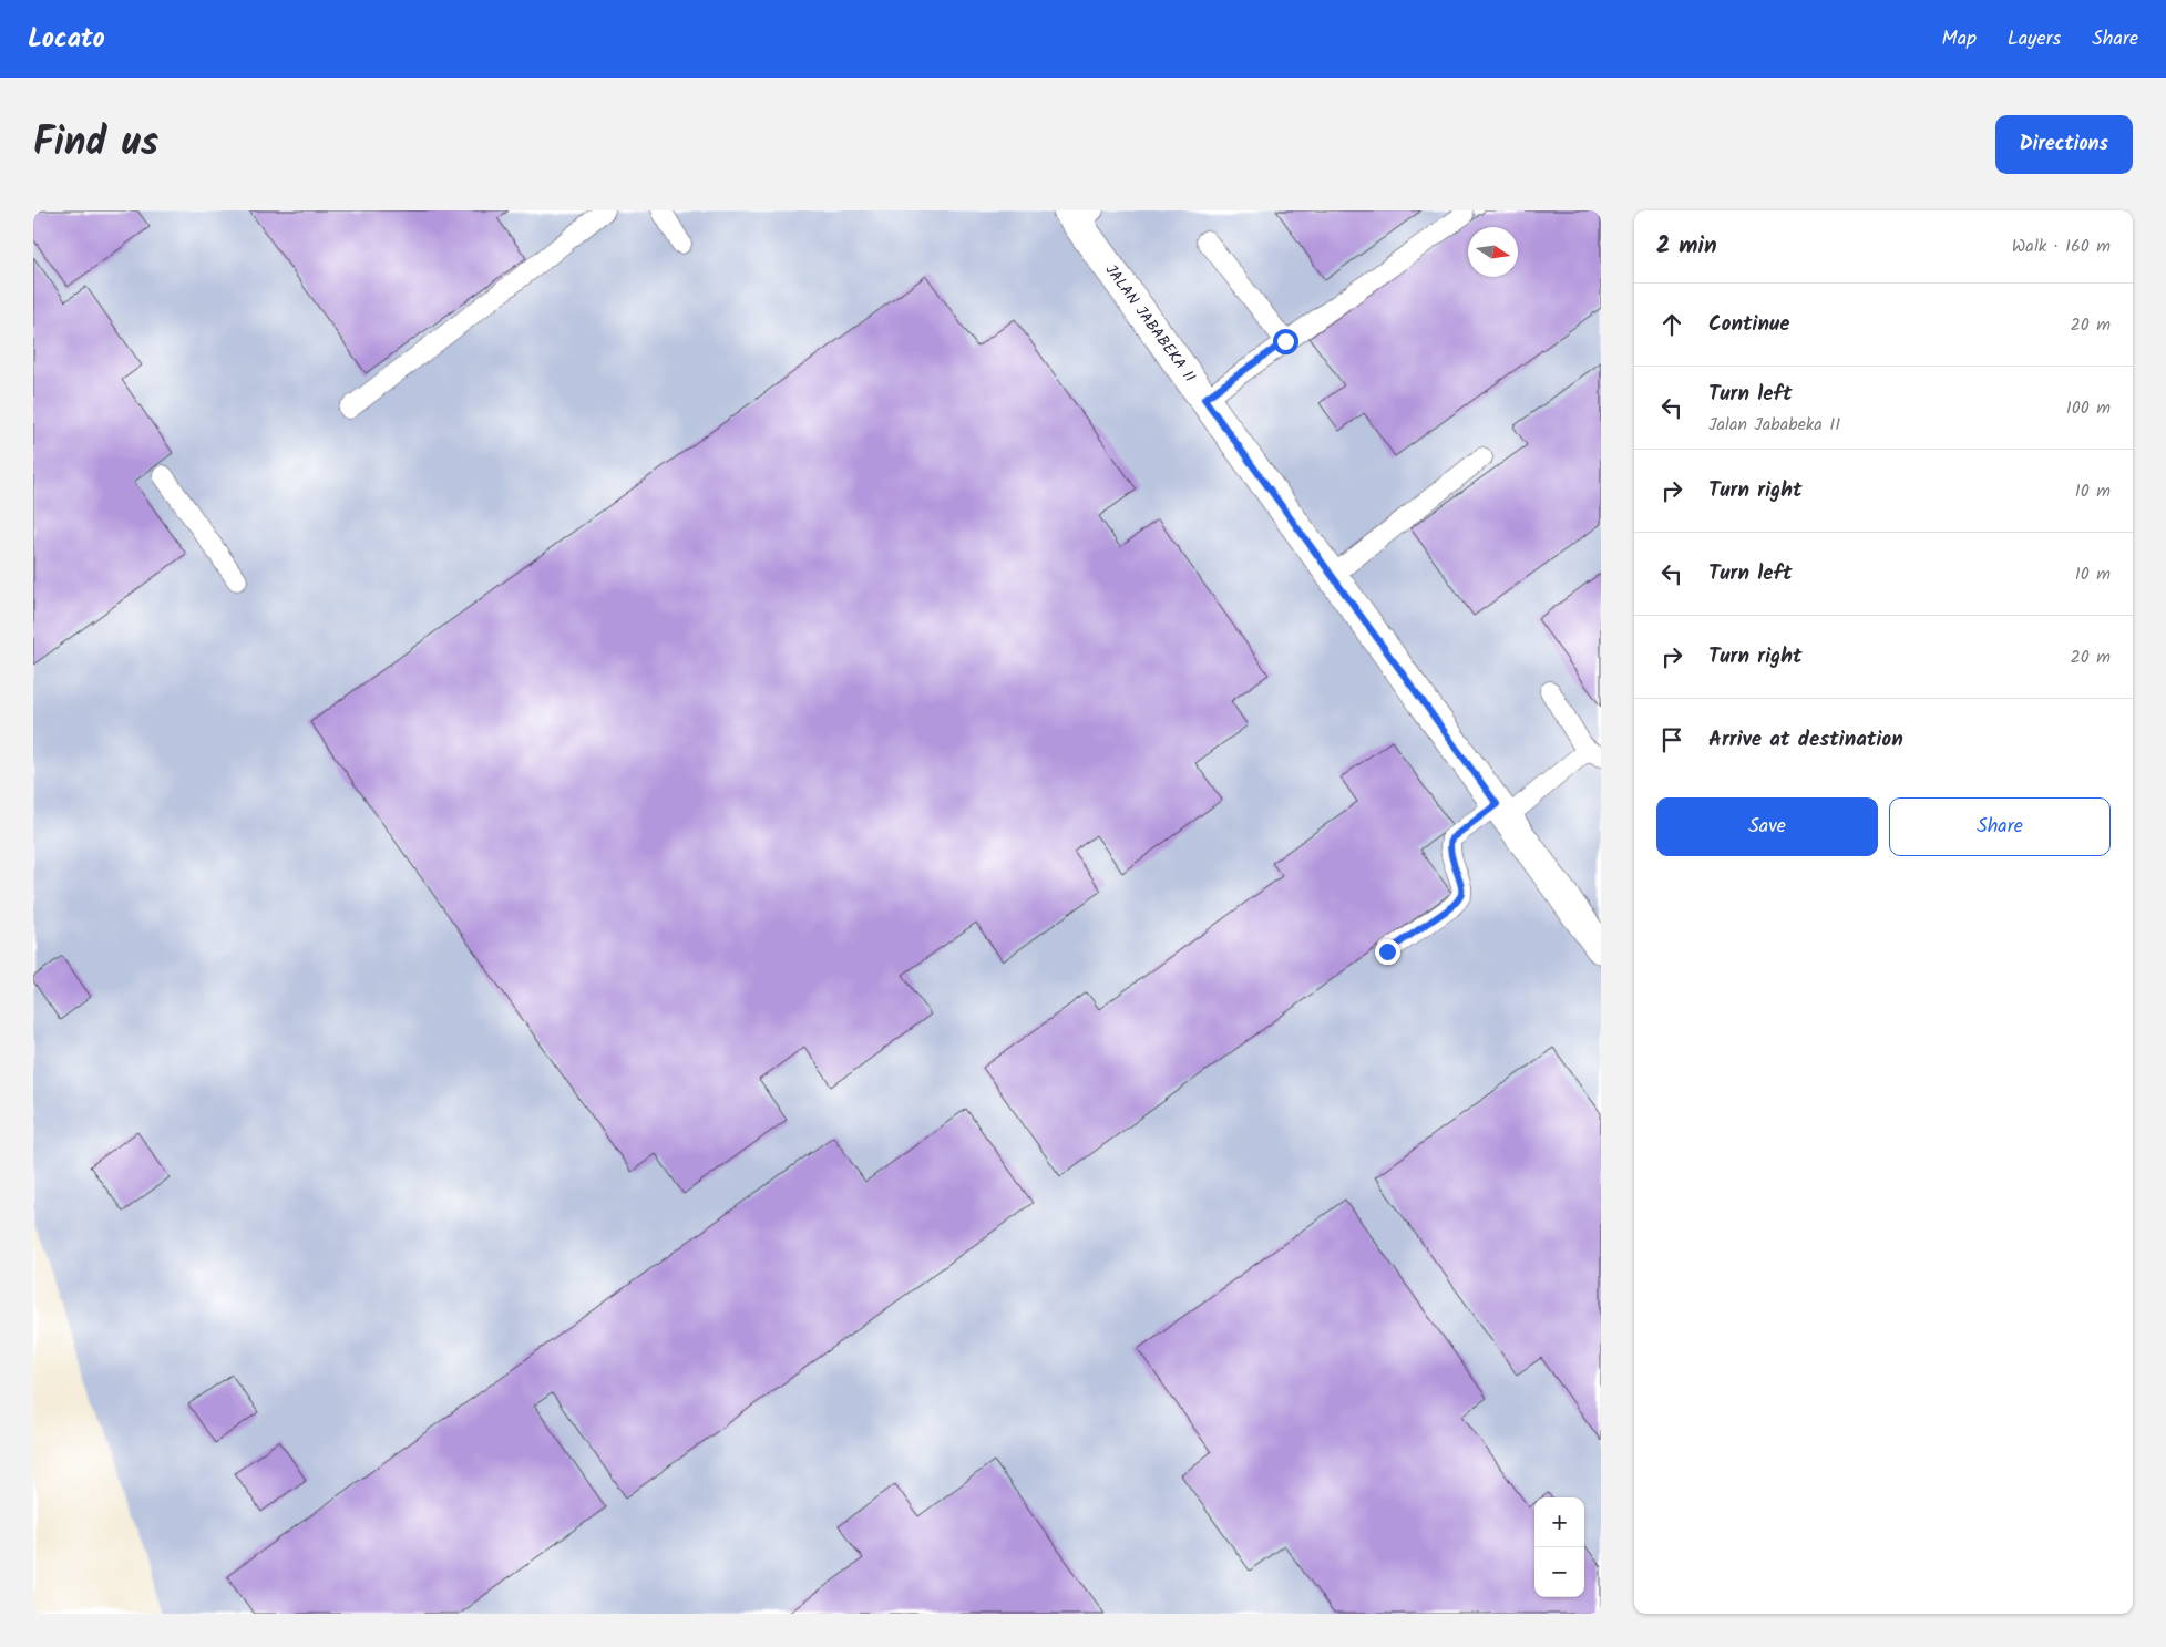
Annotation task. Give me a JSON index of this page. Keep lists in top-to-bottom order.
{
  "streets": {
    "street": ["JALAN JABABEKA II"]
  },
  "north": "right",
  "page": {
    "header": "Locato",
    "nav": ["Map", "Layers", "Share"],
    "title": "Find us",
    "buttons": [
      "Directions",
      ["Save", "Share"]
    ],
    "heading": ["2 min", "Walk · 160 m"],
    "list": [
      ["Continue", "20 m"],
      ["Turn left", "Jalan Jababeka II", "100 m"],
      ["Turn right", "10 m"],
      ["Turn left", "10 m"],
      ["Turn right", "20 m"],
      "Arrive at destination"
    ],
    "map_buttons": ["+", "−"]
  }
}
